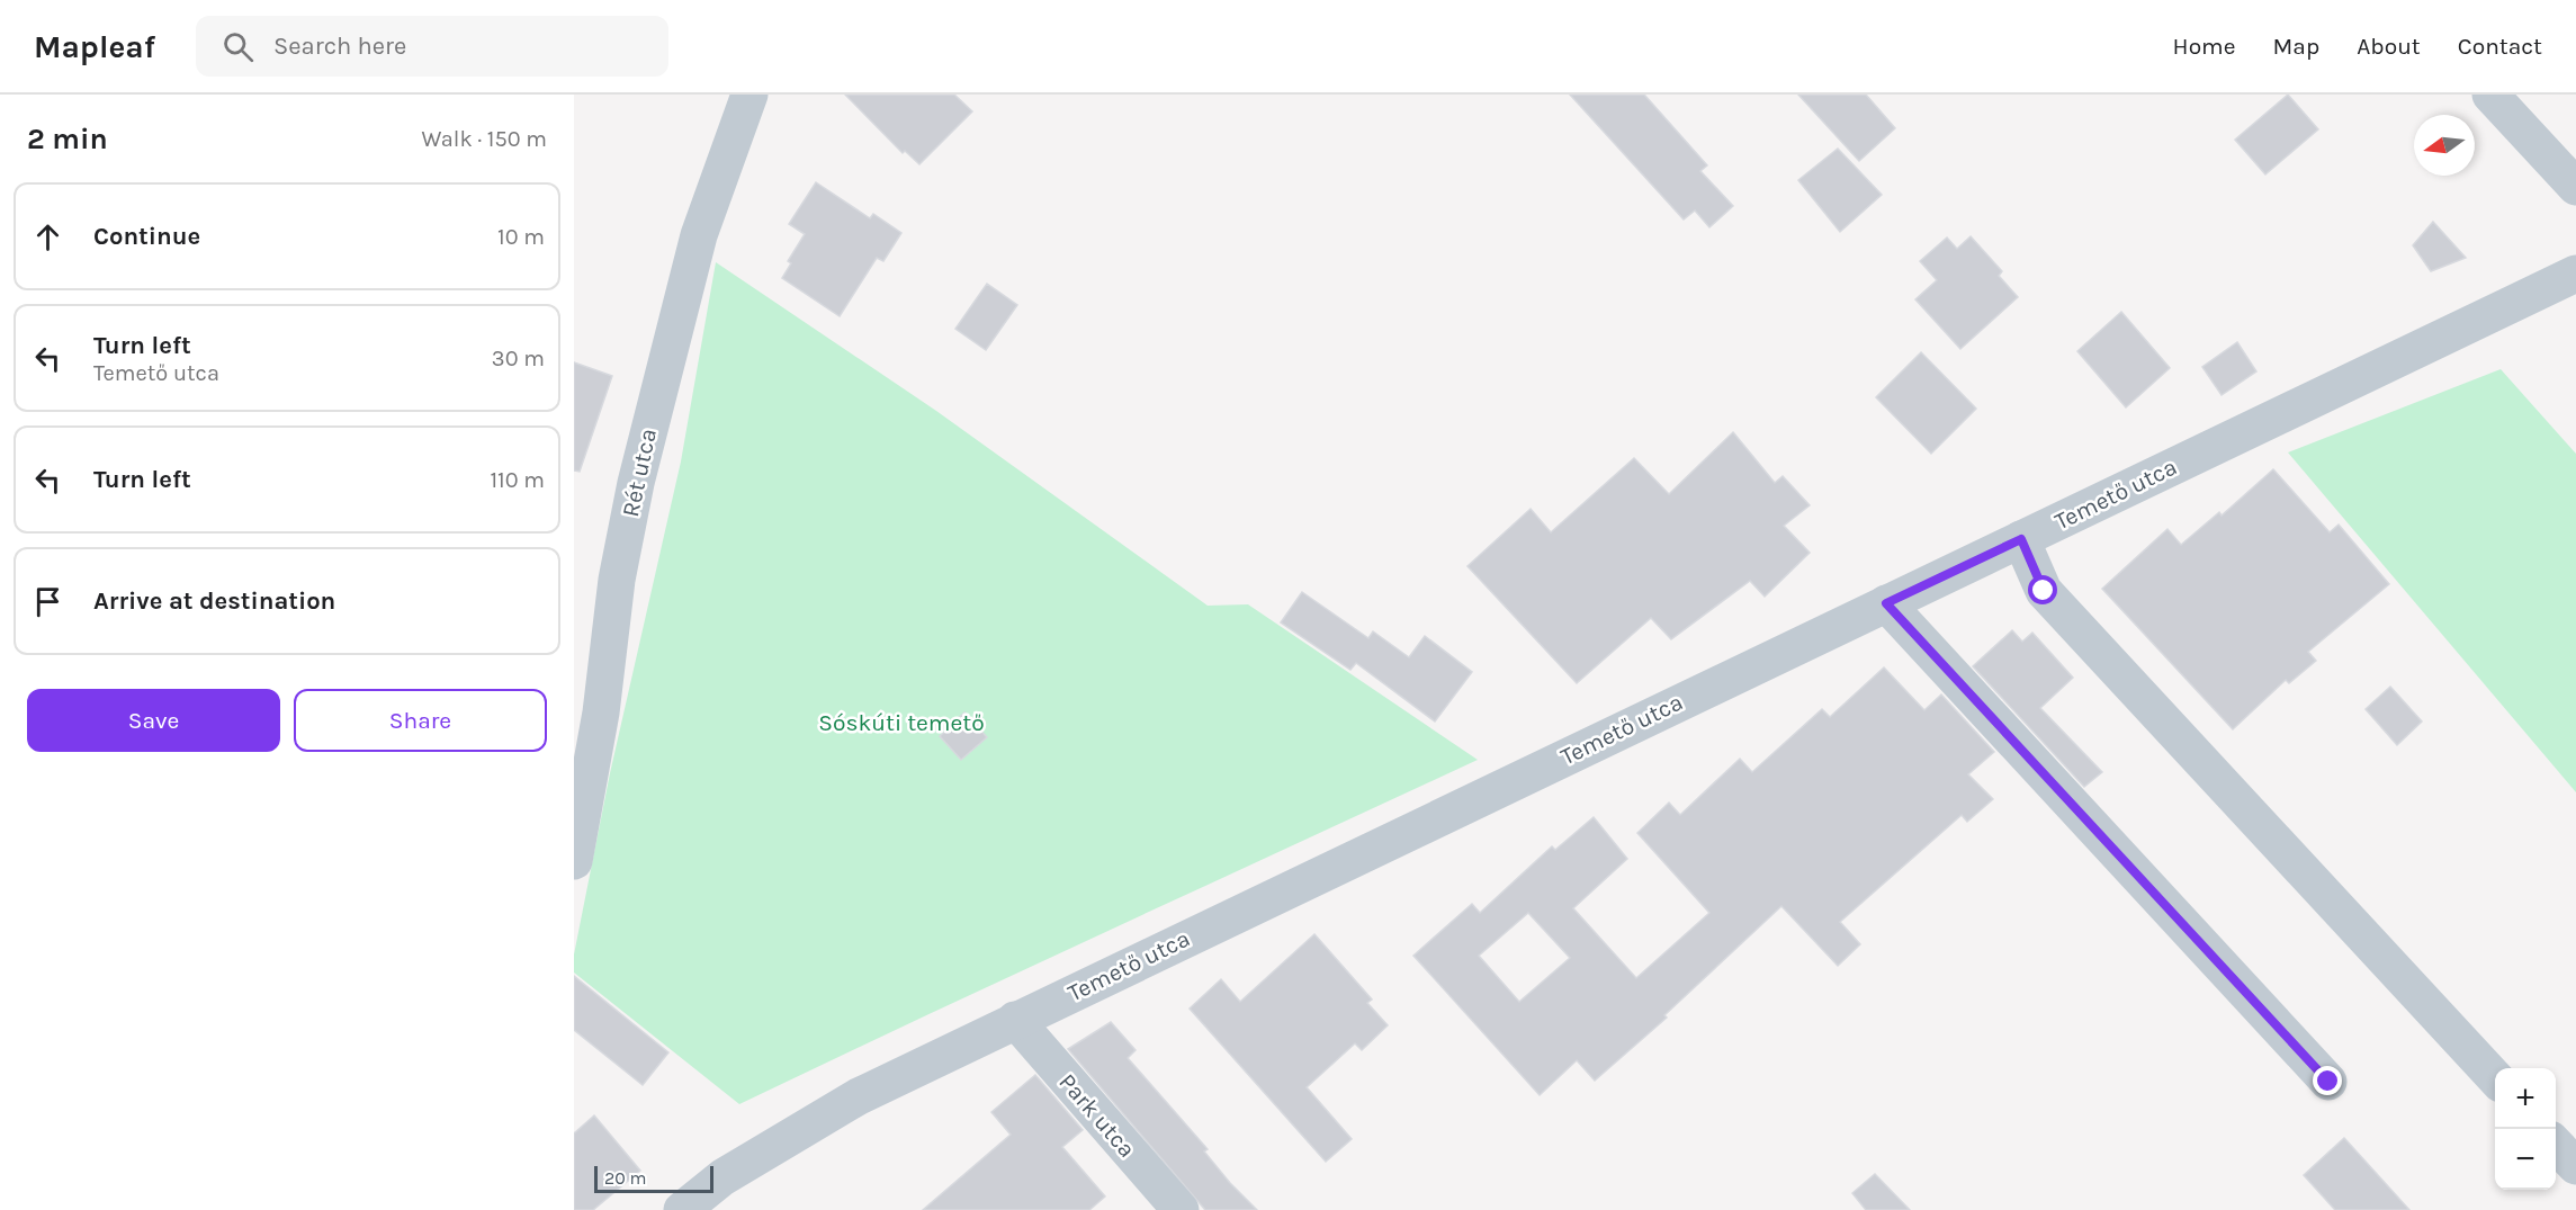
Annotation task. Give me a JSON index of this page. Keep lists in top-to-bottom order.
{
  "streets": {
    "street": ["Rét utca", "Temető utca", "Park utca"]
  },
  "crossings": [
    ["Temető utca", "Park utca"]
  ],
  "parks": ["Sóskúti temető"],
  "scale_bar": "20 m",
  "north": "left",
  "page": {
    "header": "Mapleaf",
    "search": "Search here",
    "nav": [
      "Home",
      "Map",
      "About",
      "Contact"
    ],
    "heading": ["2 min", "Walk · 150 m"],
    "list": [
      ["Continue", "10 m"],
      ["Turn left", "Temető utca", "30 m"],
      ["Turn left", "110 m"],
      "Arrive at destination"
    ],
    "buttons": ["Save", "Share"],
    "map_buttons": ["+", "−"],
    "scale": "20 m"
  }
}
